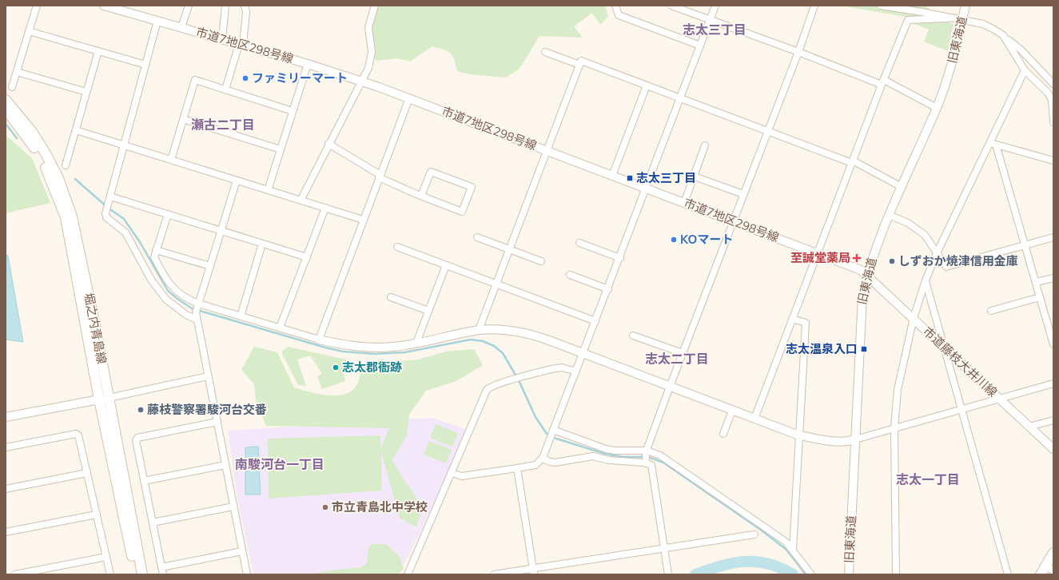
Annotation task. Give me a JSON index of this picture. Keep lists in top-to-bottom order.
{
  "streets": {
    "main road": ["堀之内青島線"],
    "street": ["旧東海道", "市道7地区298号線", "市道藤枝大井川線"]
  },
  "crossings": [
    ["旧東海道", "市道7地区298号線"],
    ["旧東海道", "市道藤枝大井川線"],
    ["市道7地区298号線", "市道藤枝大井川線"]
  ],
  "districts": [
    "志太三丁目",
    "瀬古二丁目",
    "志太二丁目",
    "南駿河台一丁目",
    "志太一丁目"
  ],
  "places": {
    "other": [
      "ファミリーマート",
      "KOマート",
      "しずおか焼津信用金庫",
      "志太郡衙跡",
      "藤枝警察署駿河台交番",
      "市立青島北中学校"
    ],
    "transit": ["志太三丁目", "志太温泉入口"],
    "health": ["至誠堂薬局"]
  }
}
